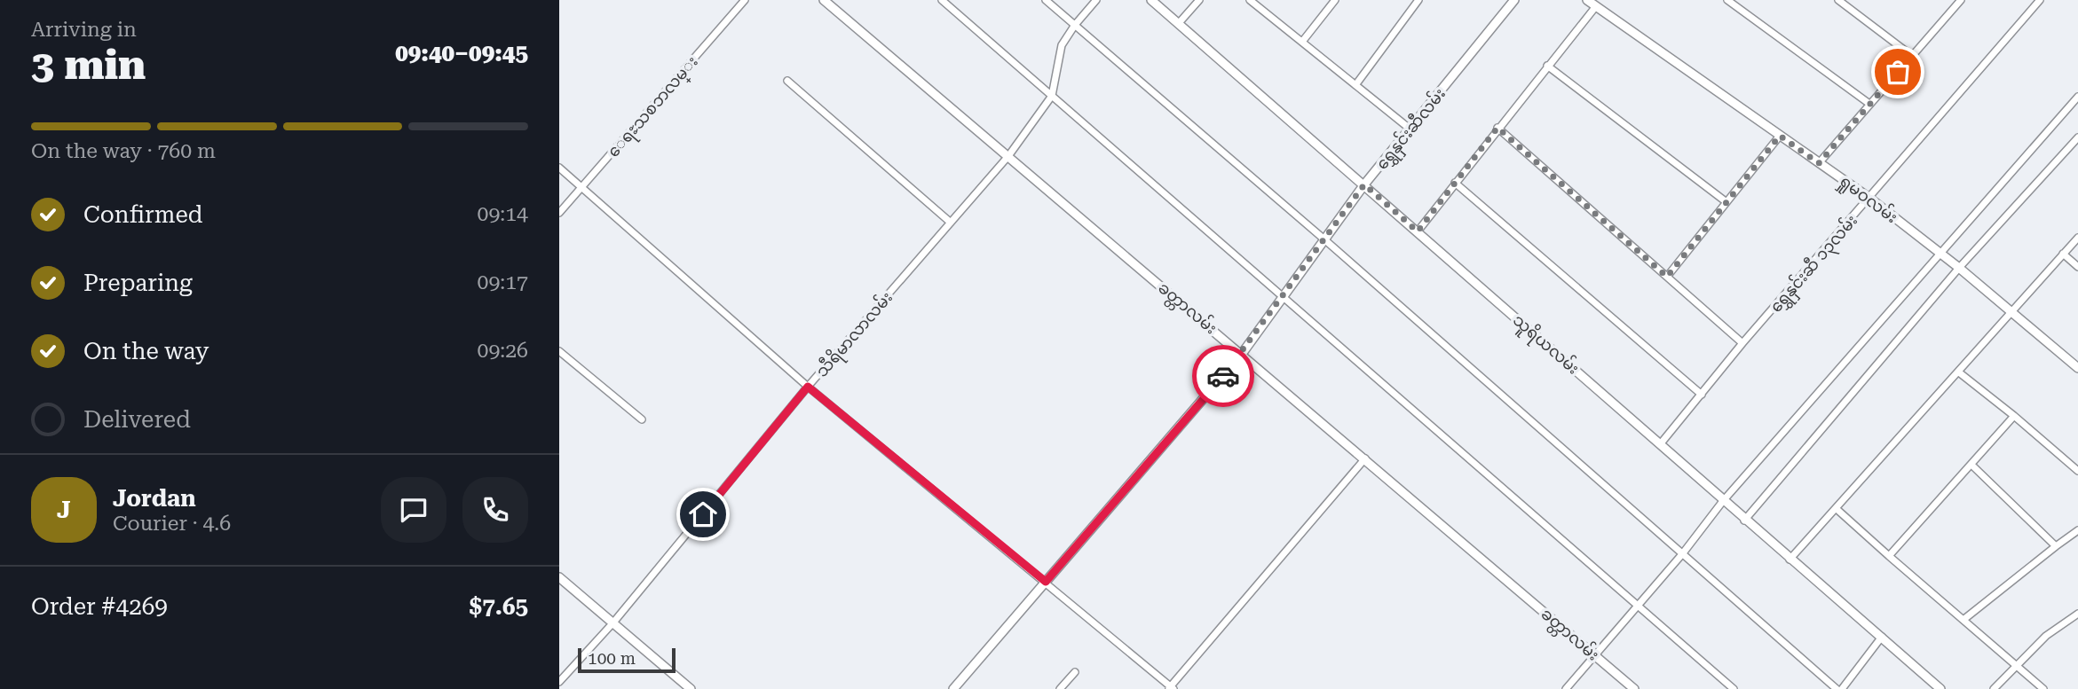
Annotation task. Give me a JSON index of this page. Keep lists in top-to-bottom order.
{
  "streets": {
    "street": [
      "ေရႊသစၥာလမ္း",
      "ရွှေနှင်းဆီလမ်း",
      "ရှုမဝလမ်း",
      "ရွှေနှင်းဆီ ၁၃လမ်း",
      "ခတ္တာလမ်း",
      "သီရိမာလာလမ်း",
      "သူရိယလမ်း"
    ]
  },
  "crossings": [
    ["ရွှေနှင်းဆီလမ်း", "ခတ္တာလမ်း"],
    ["ရွှေနှင်းဆီလမ်း", "သူရိယလမ်း"],
    ["ရှုမဝလမ်း", "ရွှေနှင်းဆီ ၁၃လမ်း"],
    ["ရွှေနှင်းဆီ ၁၃လမ်း", "သူရိယလမ်း"],
    ["ခတ္တာလမ်း", "သီရိမာလာလမ်း"]
  ],
  "scale_bar": "100 m",
  "page": {
    "heading": ["3 min", "Arriving in", "09:40–09:45"],
    "panel": [
      "Jordan",
      "Courier · 4.6",
      "Order #4269",
      "$7.65"
    ],
    "bar": "On the way · 760 m",
    "list": [
      ["Confirmed", "09:14"],
      ["Preparing", "09:17"],
      ["On the way", "09:26"],
      "Delivered"
    ],
    "round": "J",
    "scale": "100 m"
  }
}
